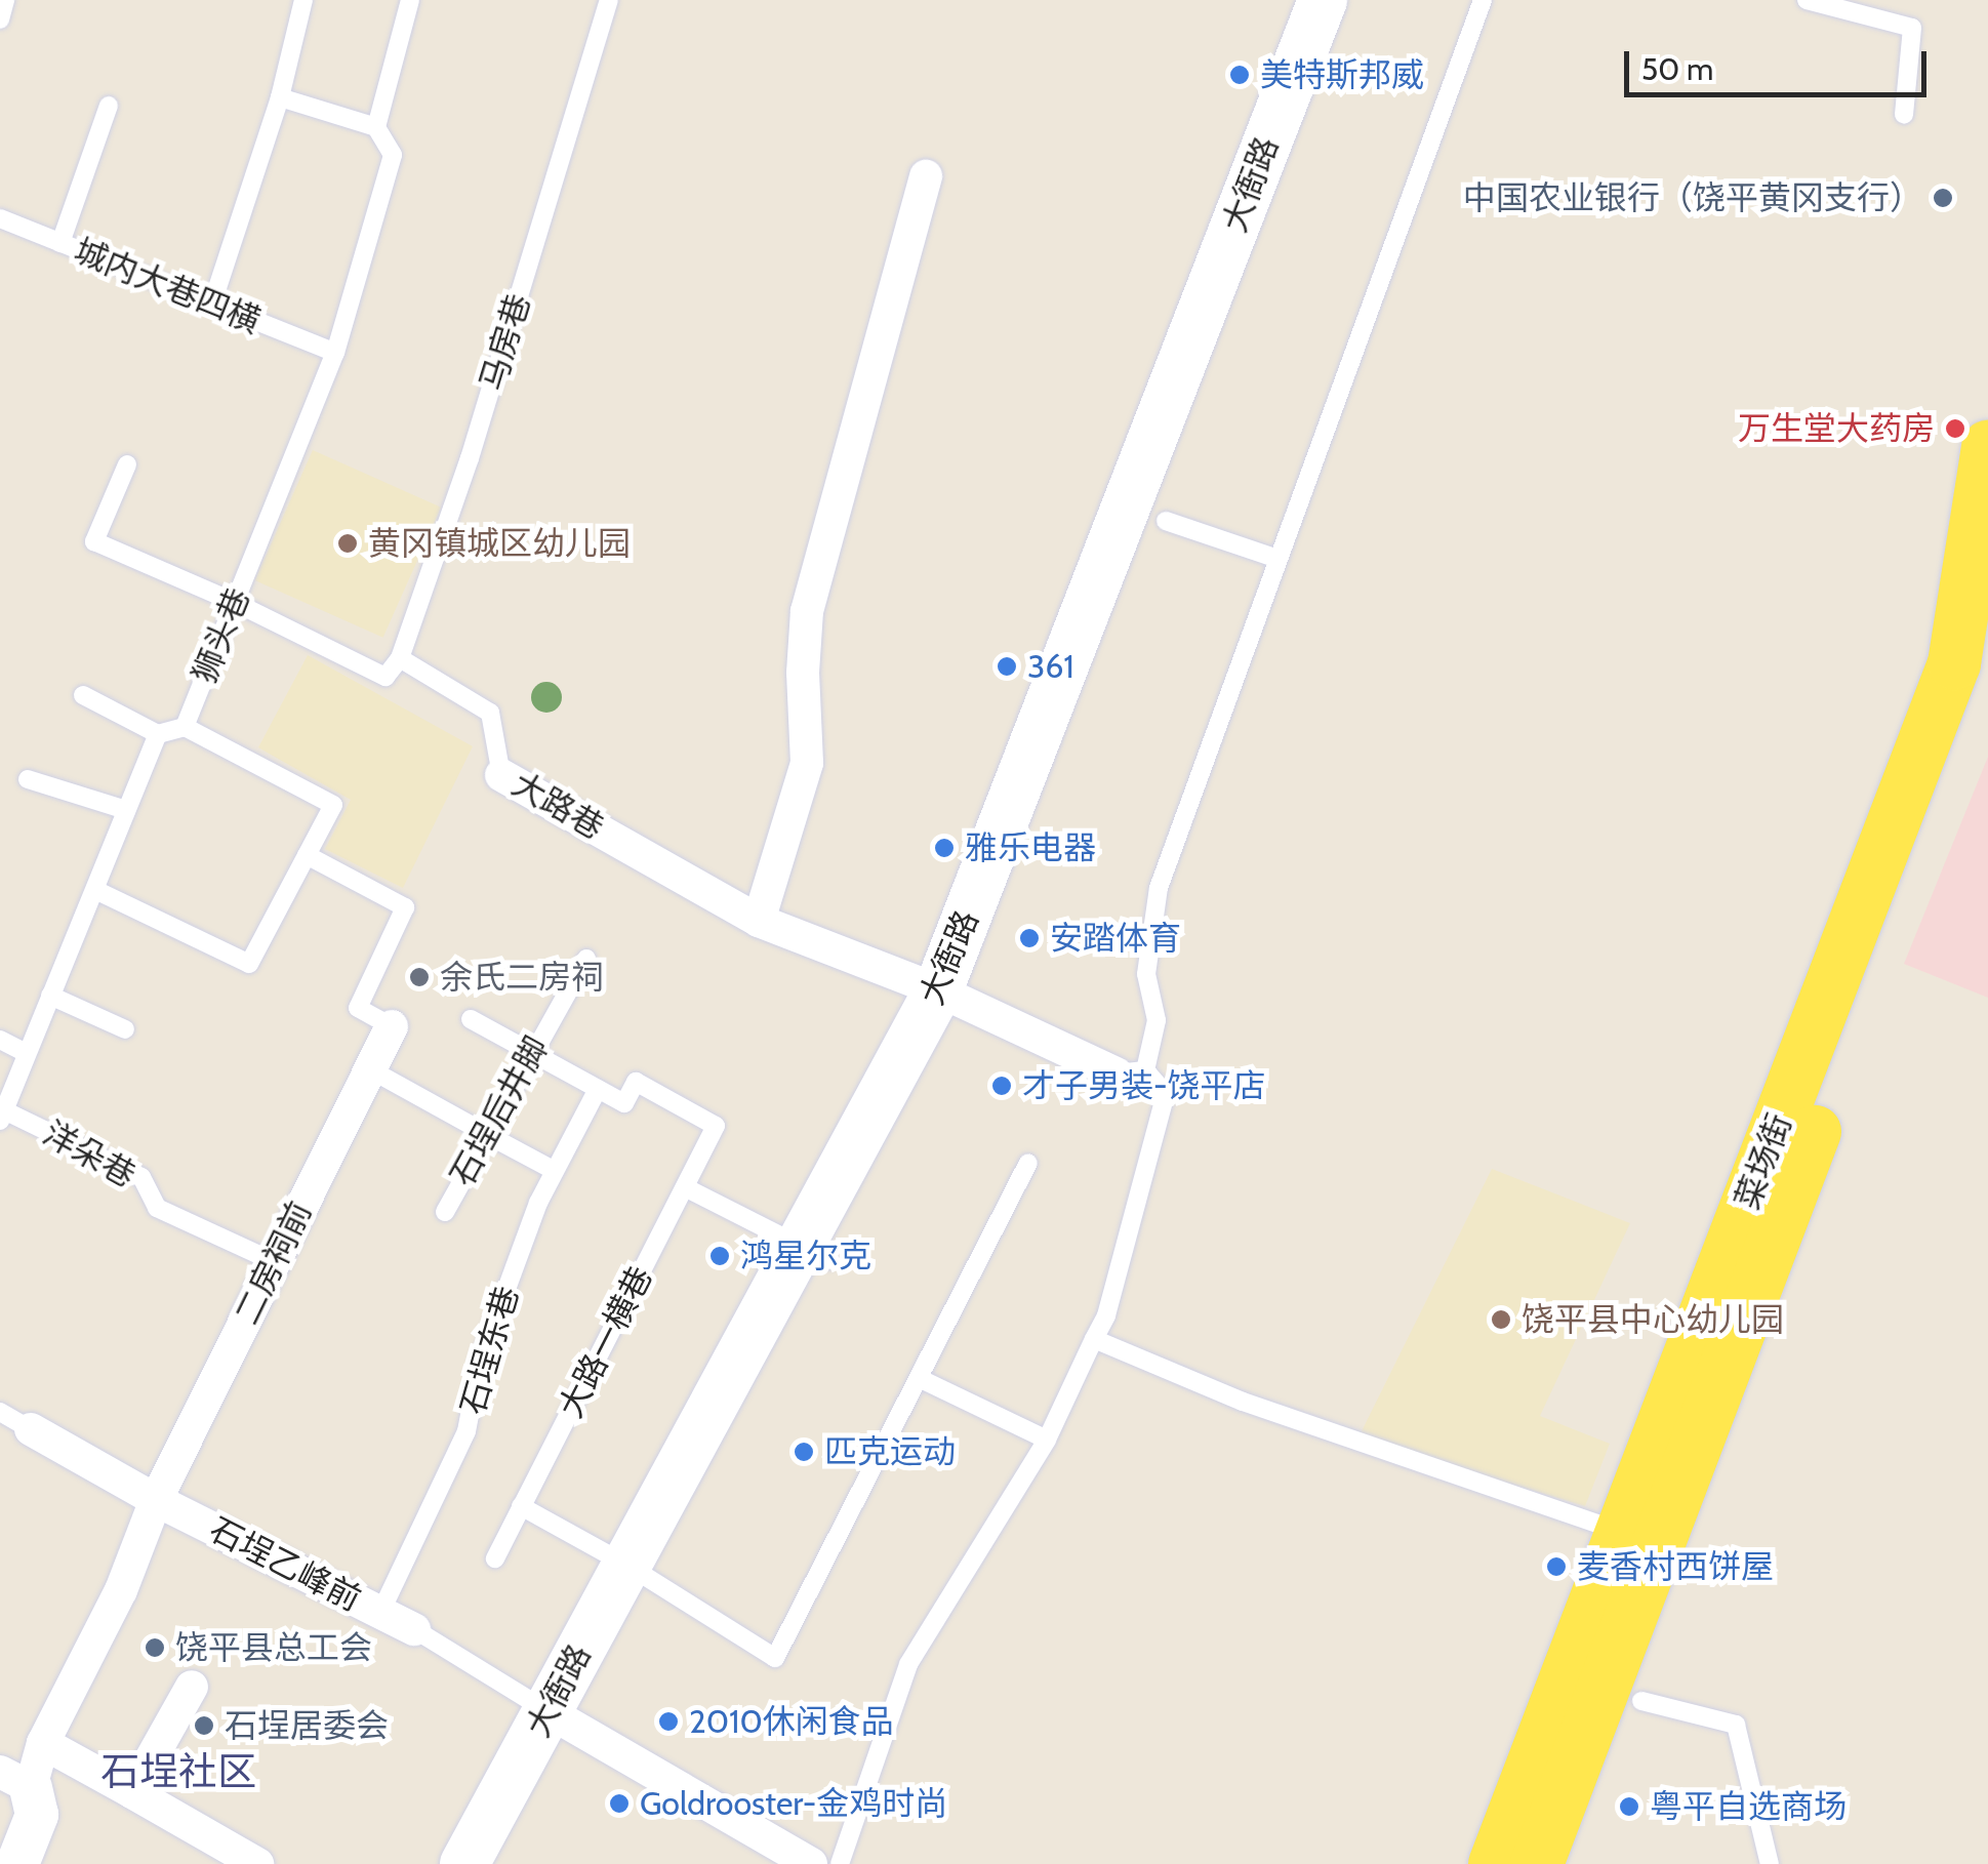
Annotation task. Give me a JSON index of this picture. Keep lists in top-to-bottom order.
{
  "streets": {
    "main road": ["大衙路", "菜场街"],
    "street": ["大路巷", "二房祠前", "石埕乙峰前"],
    "lane": [
      "城内大巷四横",
      "马房巷",
      "狮头巷",
      "石埕后井脚",
      "洋朵巷",
      "大路一横巷",
      "石埕东巷"
    ]
  },
  "crossings": [
    ["大衙路", "大路巷"],
    ["城内大巷四横", "狮头巷"],
    ["马房巷", "狮头巷"],
    ["马房巷", "大路巷"],
    ["洋朵巷", "二房祠前"],
    ["二房祠前", "石埕乙峰前"],
    ["大路一横巷", "石埕东巷"],
    ["石埕东巷", "石埕乙峰前"]
  ],
  "districts": ["石埕社区"],
  "places": [
    "美特斯邦威",
    "中国农业银行（饶平黄冈支行）",
    "万生堂大药房",
    "黄冈镇城区幼儿园",
    "361",
    "雅乐电器",
    "安踏体育",
    "余氏二房祠",
    "才子男装-饶平店",
    "鸿星尔克",
    "饶平县中心幼儿园",
    "匹克运动",
    "麦香村西饼屋",
    "饶平县总工会",
    "2010休闲食品",
    "石埕居委会",
    "Goldrooster-金鸡时尚",
    "粤平自选商场"
  ],
  "scale_bar": "50 m"
}
